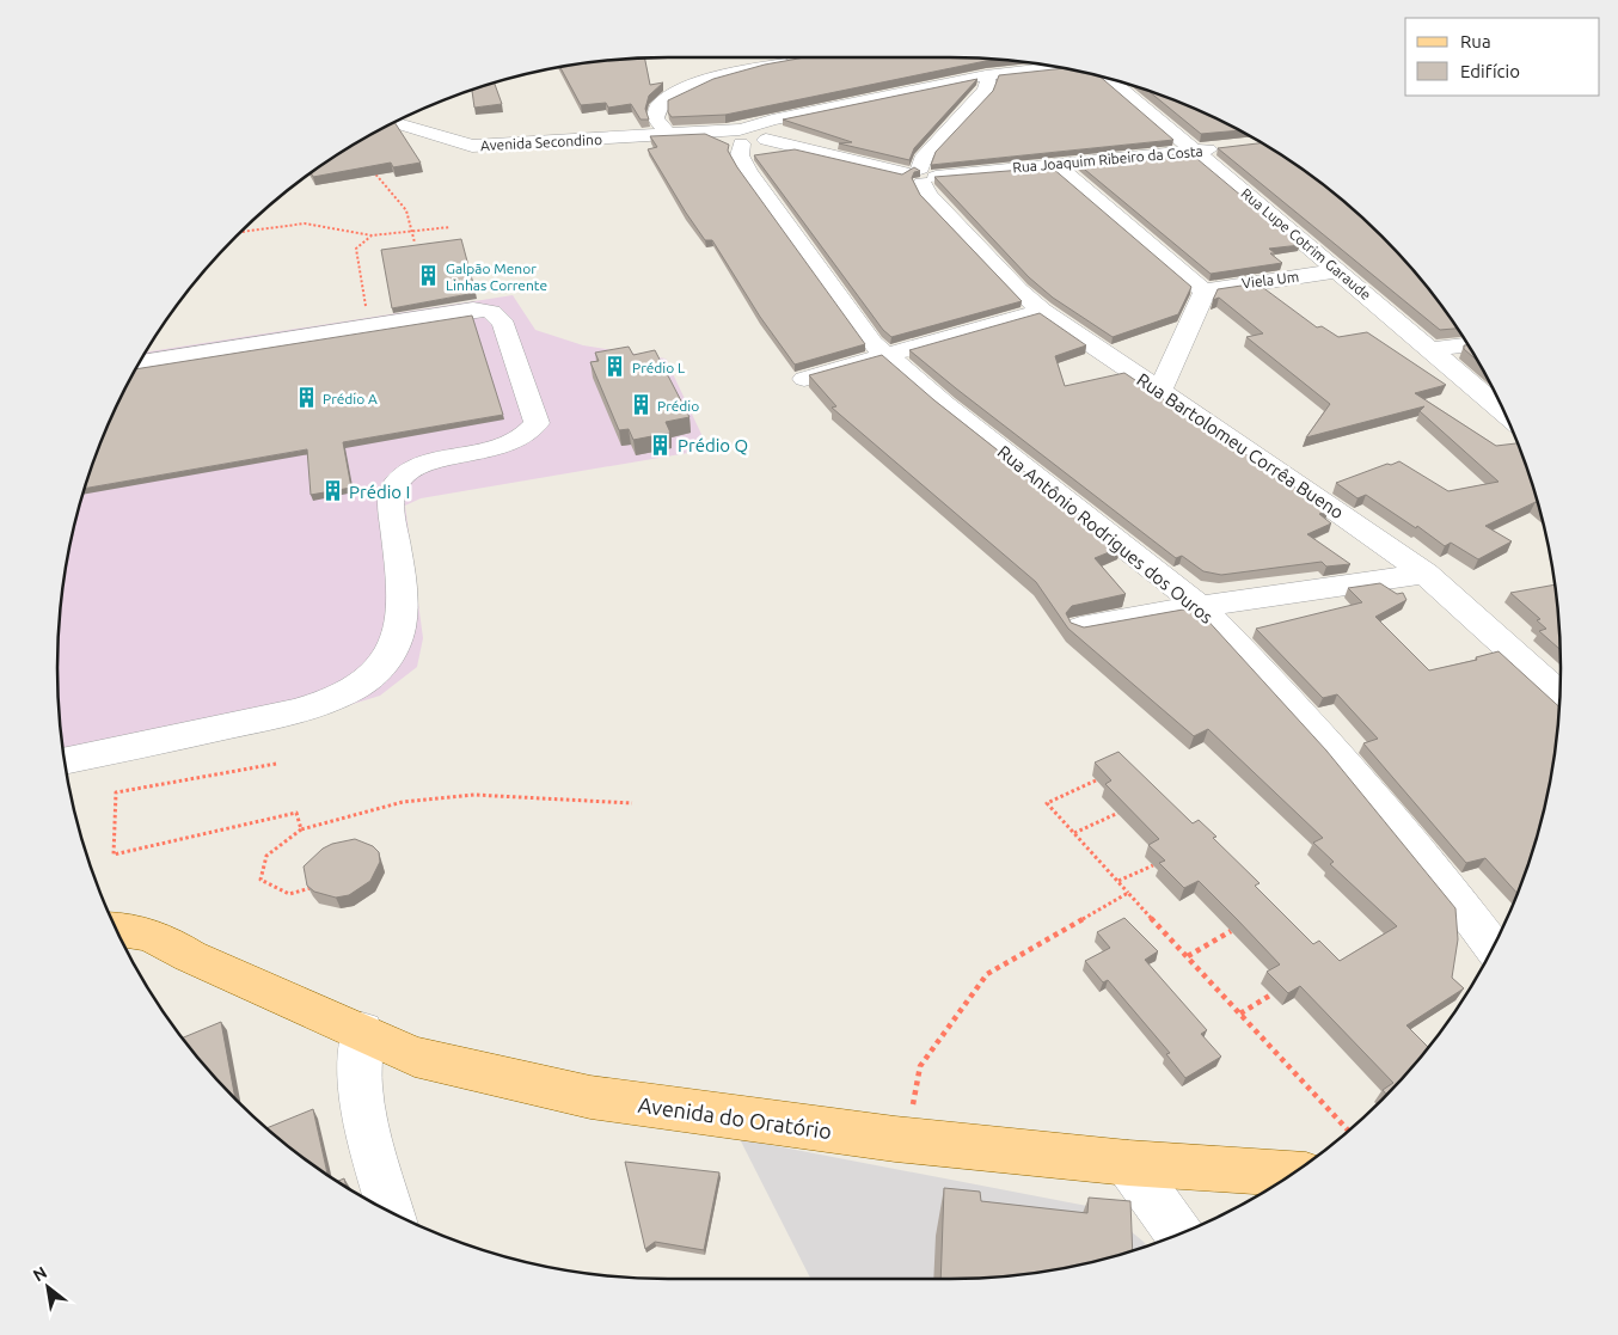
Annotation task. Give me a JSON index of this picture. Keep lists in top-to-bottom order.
{
  "streets": {
    "main road": ["Avenida do Oratório"],
    "street": [
      "Avenida Secondino",
      "Rua Joaquim Ribeiro da Costa",
      "Rua Lupe Cotrim Garaude",
      "Viela Um",
      "Rua Bartolomeu Corrêa Bueno",
      "Rua Antônio Rodrigues dos Ouros"
    ]
  },
  "crossings": [
    ["Avenida Secondino", "Rua Antônio Rodrigues dos Ouros"],
    ["Rua Joaquim Ribeiro da Costa", "Rua Lupe Cotrim Garaude"],
    ["Rua Joaquim Ribeiro da Costa", "Rua Bartolomeu Corrêa Bueno"],
    ["Rua Lupe Cotrim Garaude", "Viela Um"]
  ],
  "places": {
    "building": [
      "Galpão Menor Linhas Corrente",
      "Prédio L",
      "Prédio A",
      "Prédio",
      "Prédio Q",
      "Prédio I"
    ]
  },
  "legend": ["Rua", "Edifício"],
  "north": "top left"
}
